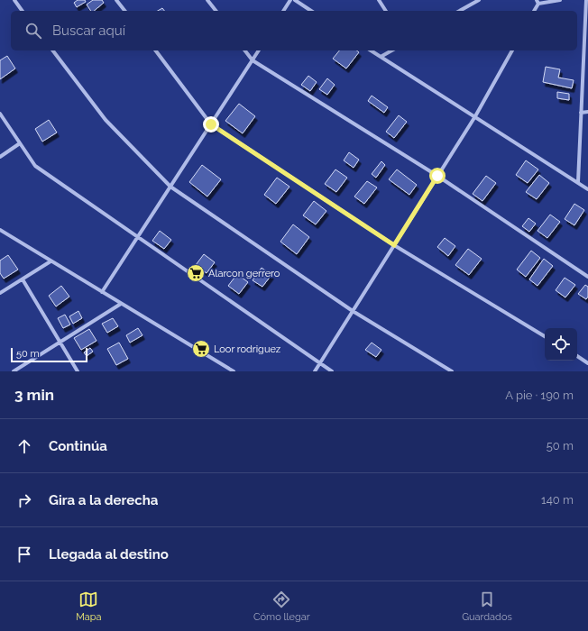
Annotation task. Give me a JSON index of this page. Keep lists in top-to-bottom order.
{
  "places": {
    "supermarket": ["Alarcon gerrero", "Loor rodriguez"]
  },
  "scale_bar": "50 m",
  "page": {
    "search": "Buscar aquí",
    "scale": "50 m",
    "heading": ["3 min", "A pie · 190 m"],
    "list": [
      ["Continúa", "50 m"],
      ["Gira a la derecha", "140 m"],
      "Llegada al destino"
    ],
    "nav": ["Mapa", "Cómo llegar", "Guardados"]
  }
}
